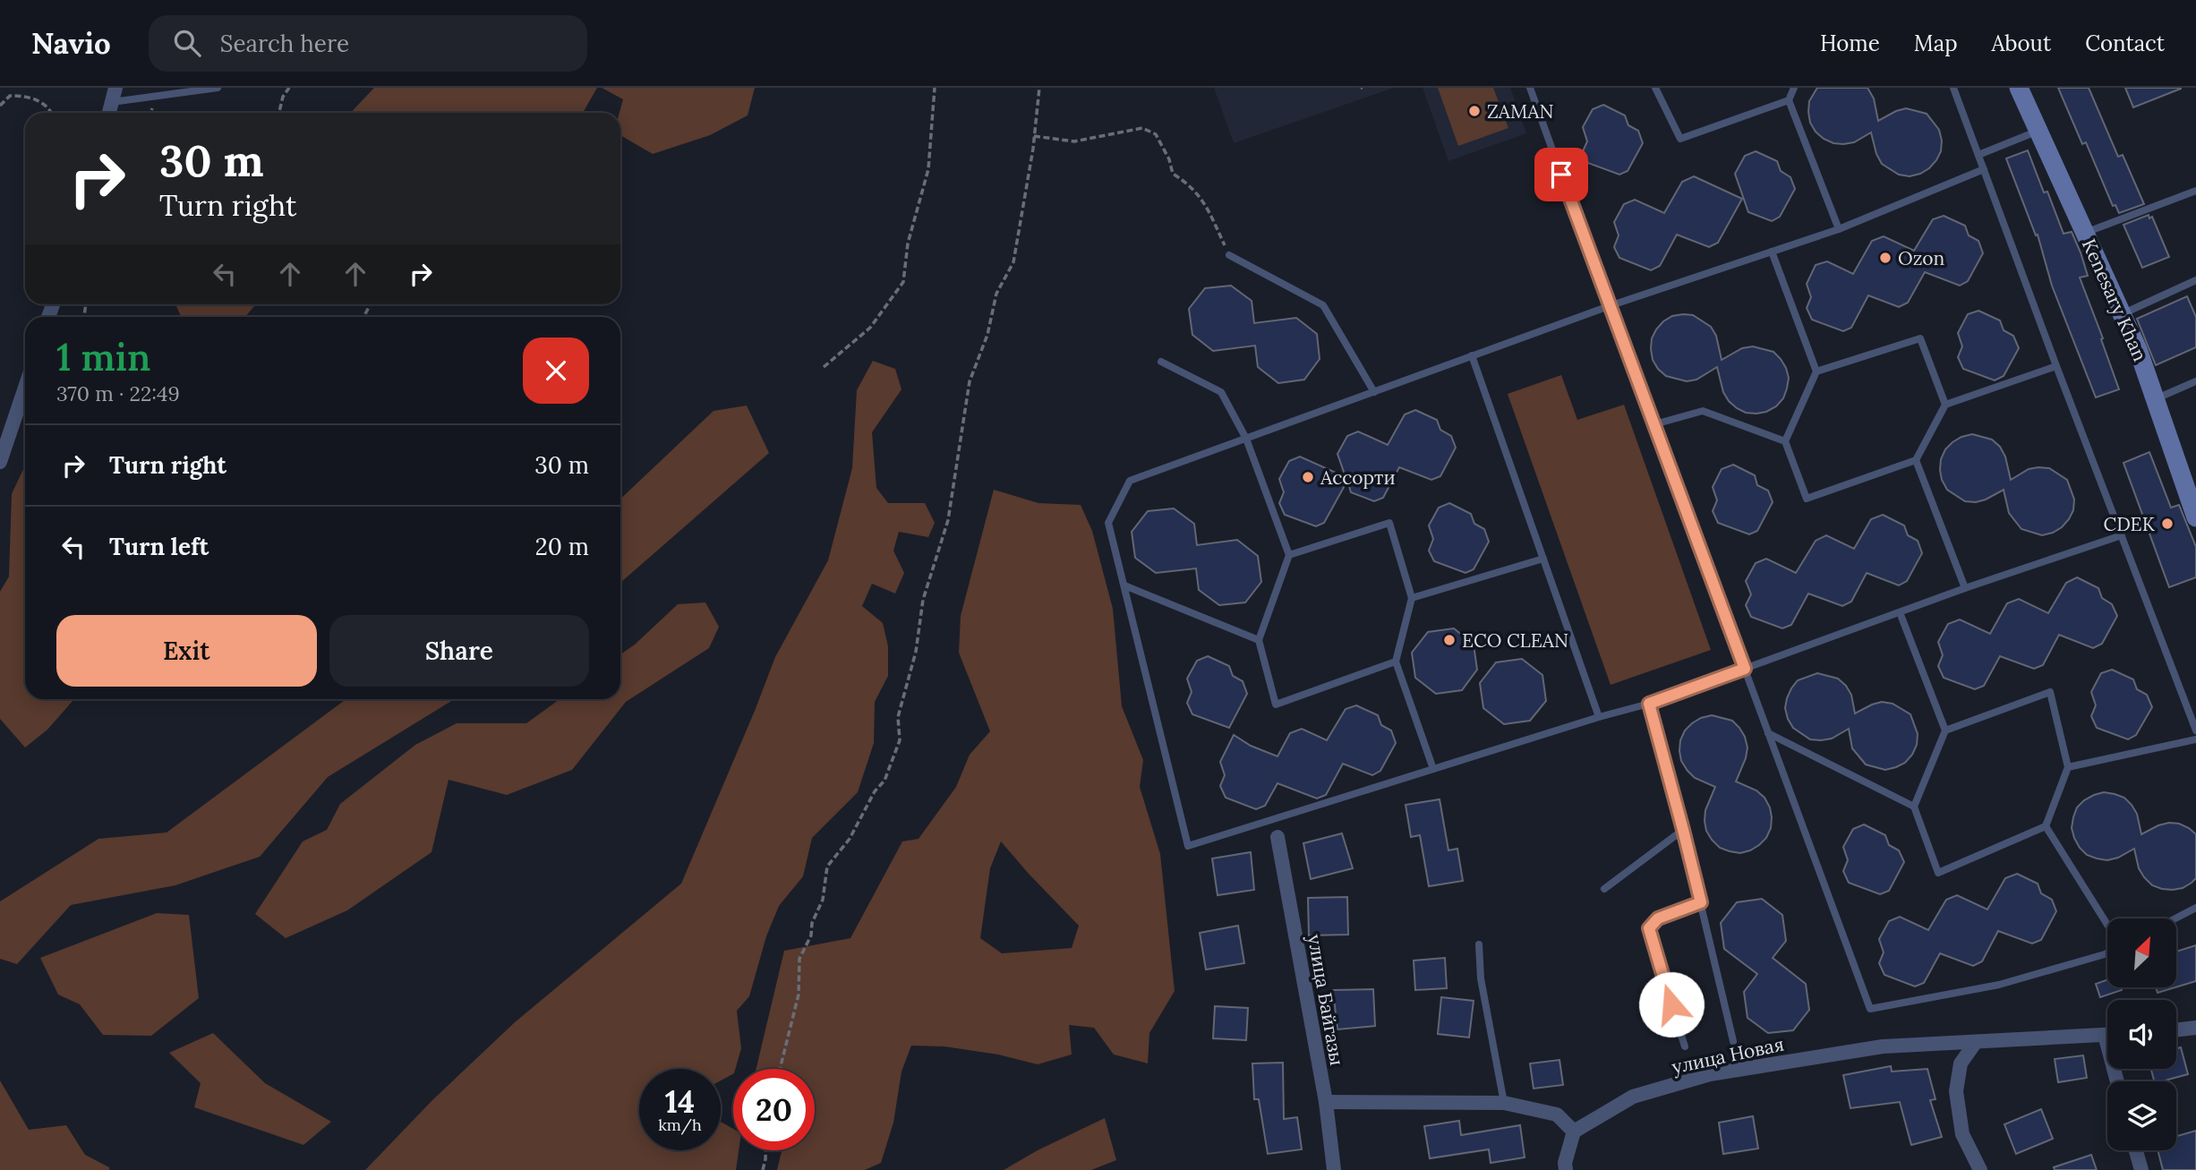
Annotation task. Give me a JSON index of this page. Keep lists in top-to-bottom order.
{
  "streets": {
    "street": ["Kenesary Khan", "улица Байгазы", "улица Новая"]
  },
  "places": [
    "ZAMAN",
    "Ozon",
    "Ассорти",
    "CDEK",
    "ECO CLEAN"
  ],
  "north": "top right",
  "page": {
    "header": "Navio",
    "search": "Search here",
    "nav": [
      "Home",
      "Map",
      "About",
      "Contact"
    ],
    "turn": ["30 m", "Turn right"],
    "heading": ["1 min", "370 m · 22:49"],
    "list": [
      {
        "name": "Turn right",
        "value": "30 m"
      },
      {
        "name": "Turn left",
        "value": "20 m"
      }
    ],
    "buttons": ["Exit", "Share"],
    "speed": "14 km/h",
    "limit": "20"
  }
}
